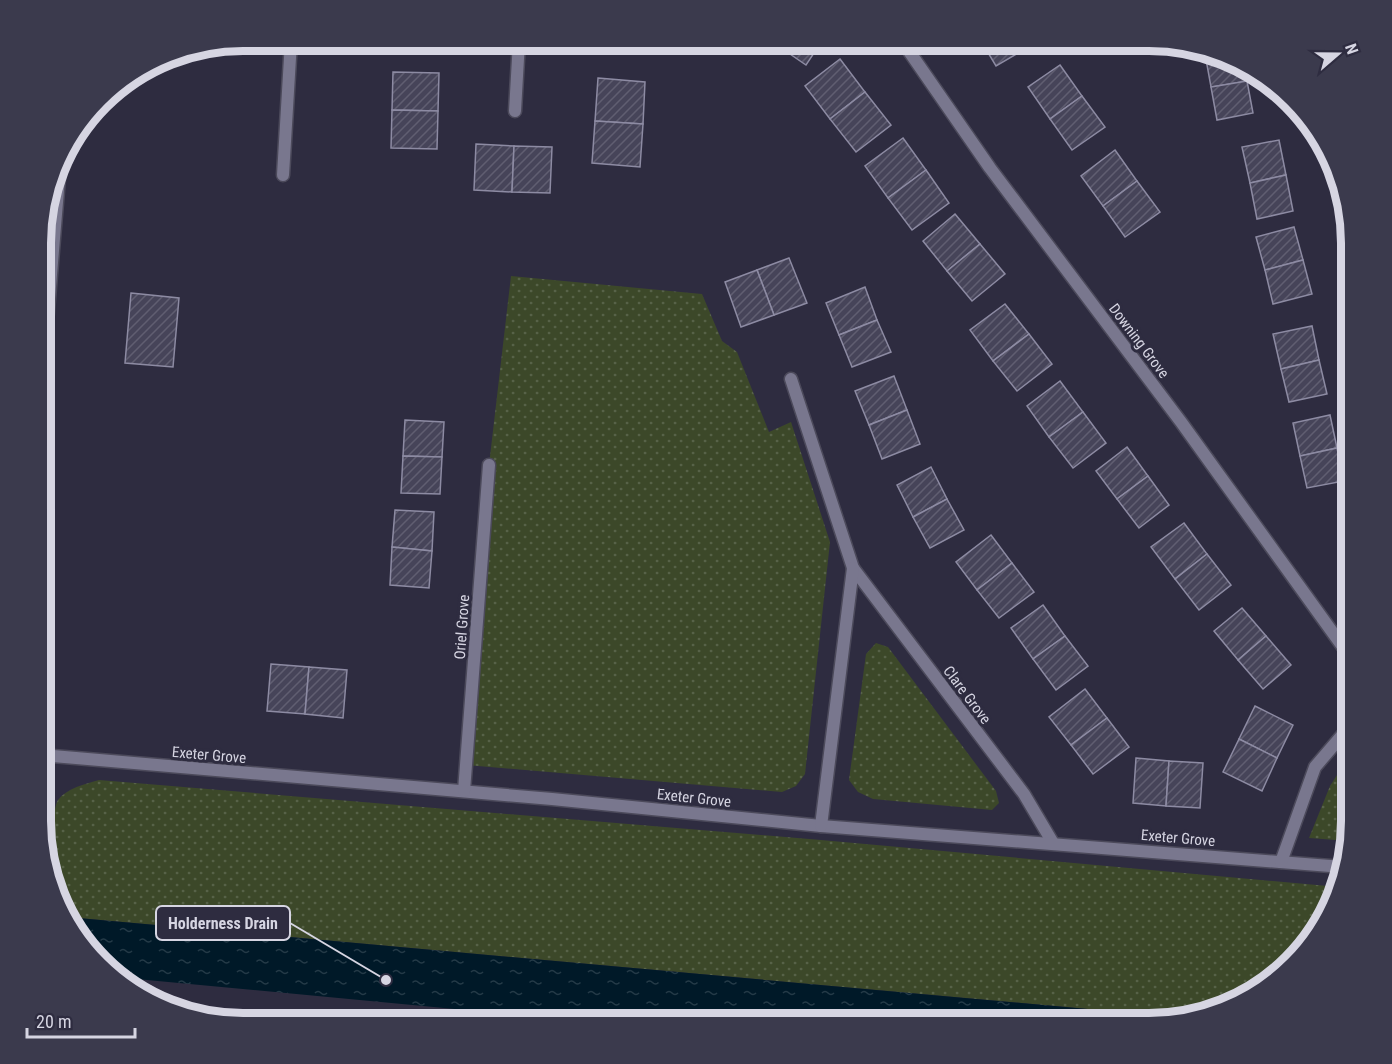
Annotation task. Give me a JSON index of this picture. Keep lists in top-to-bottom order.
{
  "streets": {
    "street": [
      "Downing Grove",
      "Oriel Grove",
      "Clare Grove",
      "Exeter Grove"
    ]
  },
  "crossings": [
    ["Oriel Grove", "Exeter Grove"],
    ["Clare Grove", "Exeter Grove"]
  ],
  "places": ["Holderness Drain"],
  "scale_bar": "20 m",
  "north": "right"
}
